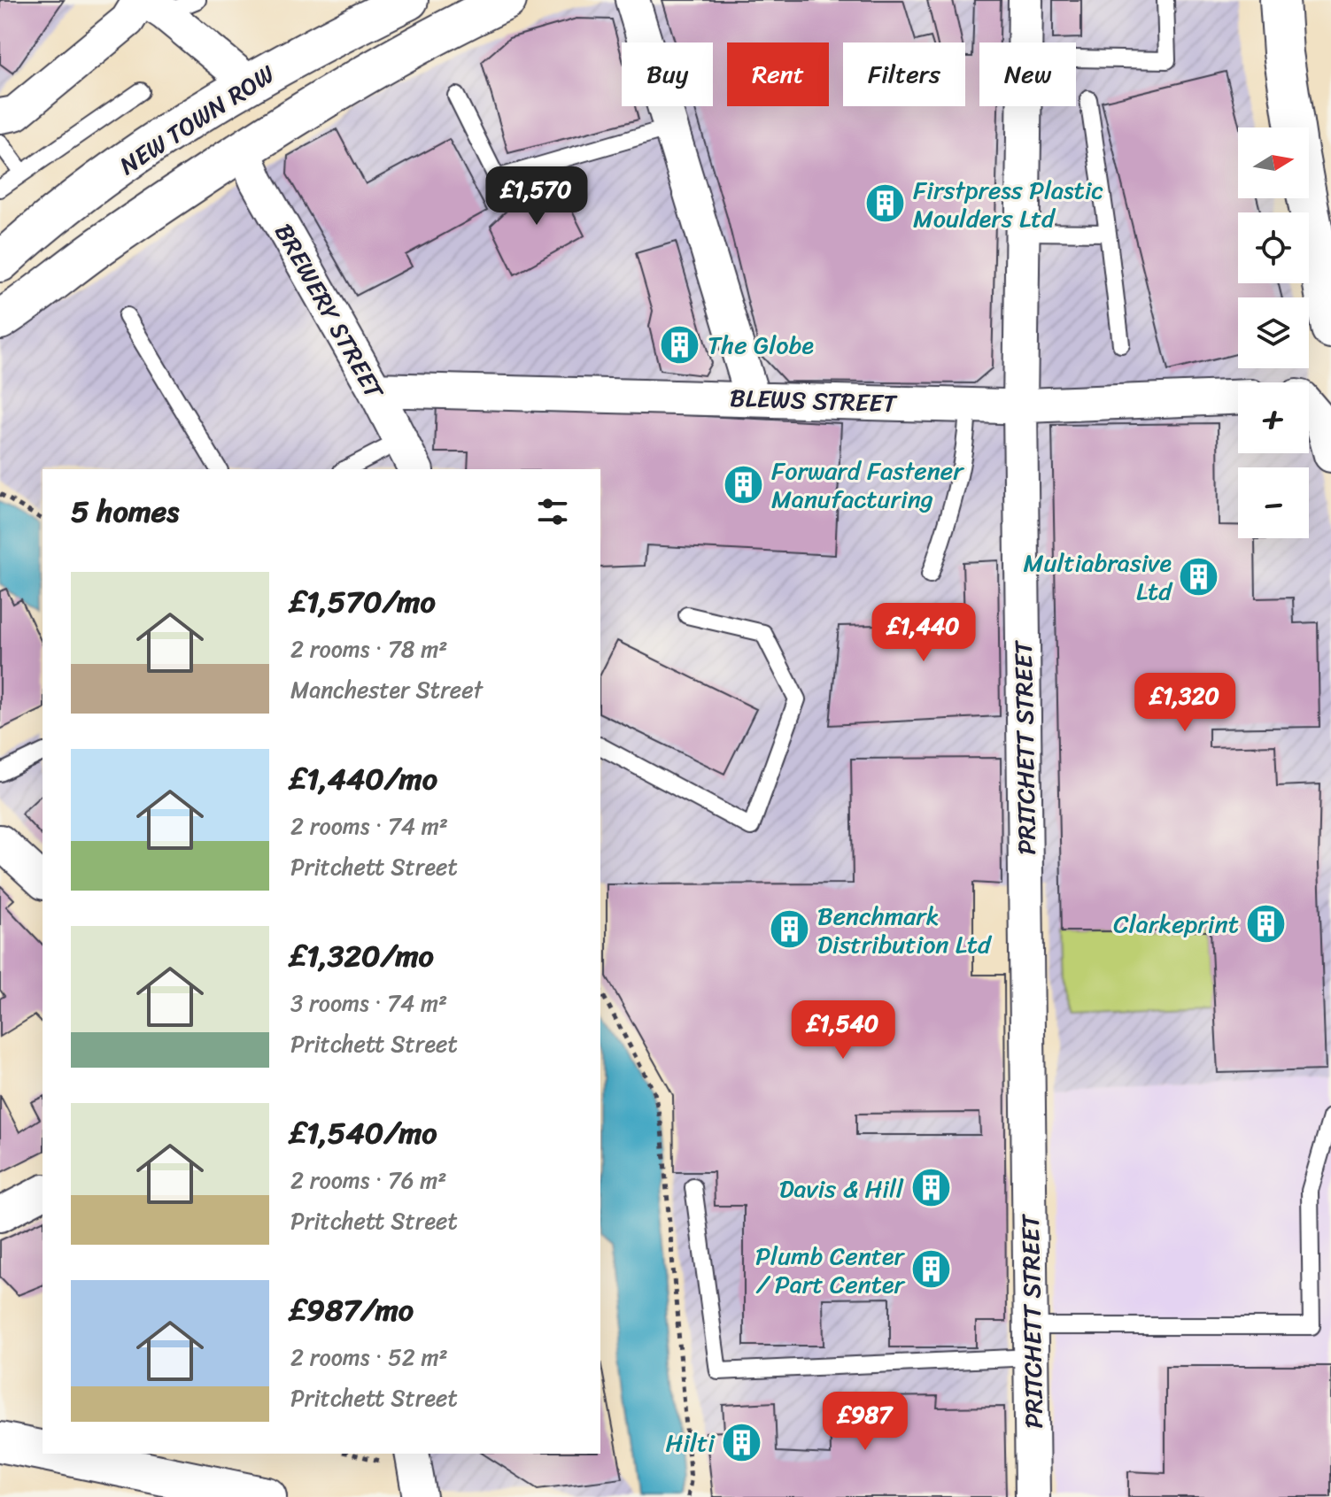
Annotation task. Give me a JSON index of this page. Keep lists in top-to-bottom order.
{
  "streets": {
    "main road": ["NEW TOWN ROW"],
    "street": ["BREWERY STREET", "BLEWS STREET", "PRITCHETT STREET"]
  },
  "crossings": [
    ["NEW TOWN ROW", "BREWERY STREET"],
    ["BREWERY STREET", "BLEWS STREET"],
    ["BLEWS STREET", "PRITCHETT STREET"]
  ],
  "places": {
    "building": [
      "Firstpress Plastic Moulders Ltd",
      "The Globe",
      "Forward Fastener Manufacturing",
      "Multiabrasive Ltd",
      "Clarkeprint",
      "Benchmark Distribution Ltd",
      "Davis & Hill",
      "Plumb Center / Part Center",
      "Hilti"
    ]
  },
  "north": "right",
  "page": {
    "chip": [
      "Buy",
      "Rent",
      "Filters",
      "New"
    ],
    "map_buttons": ["+", "−"],
    "price": [
      "£1,570",
      "£1,440",
      "£1,320",
      "£1,540",
      "£987"
    ],
    "heading": "5 homes",
    "list": [
      {
        "name": "£1,570/mo",
        "note": "2 rooms · 78 m² · Manchester Street"
      },
      {
        "name": "£1,440/mo",
        "note": "2 rooms · 74 m² · Pritchett Street"
      },
      {
        "name": "£1,320/mo",
        "note": "3 rooms · 74 m² · Pritchett Street"
      },
      {
        "name": "£1,540/mo",
        "note": "2 rooms · 76 m² · Pritchett Street"
      },
      {
        "name": "£987/mo",
        "note": "2 rooms · 52 m² · Pritchett Street"
      }
    ]
  }
}
